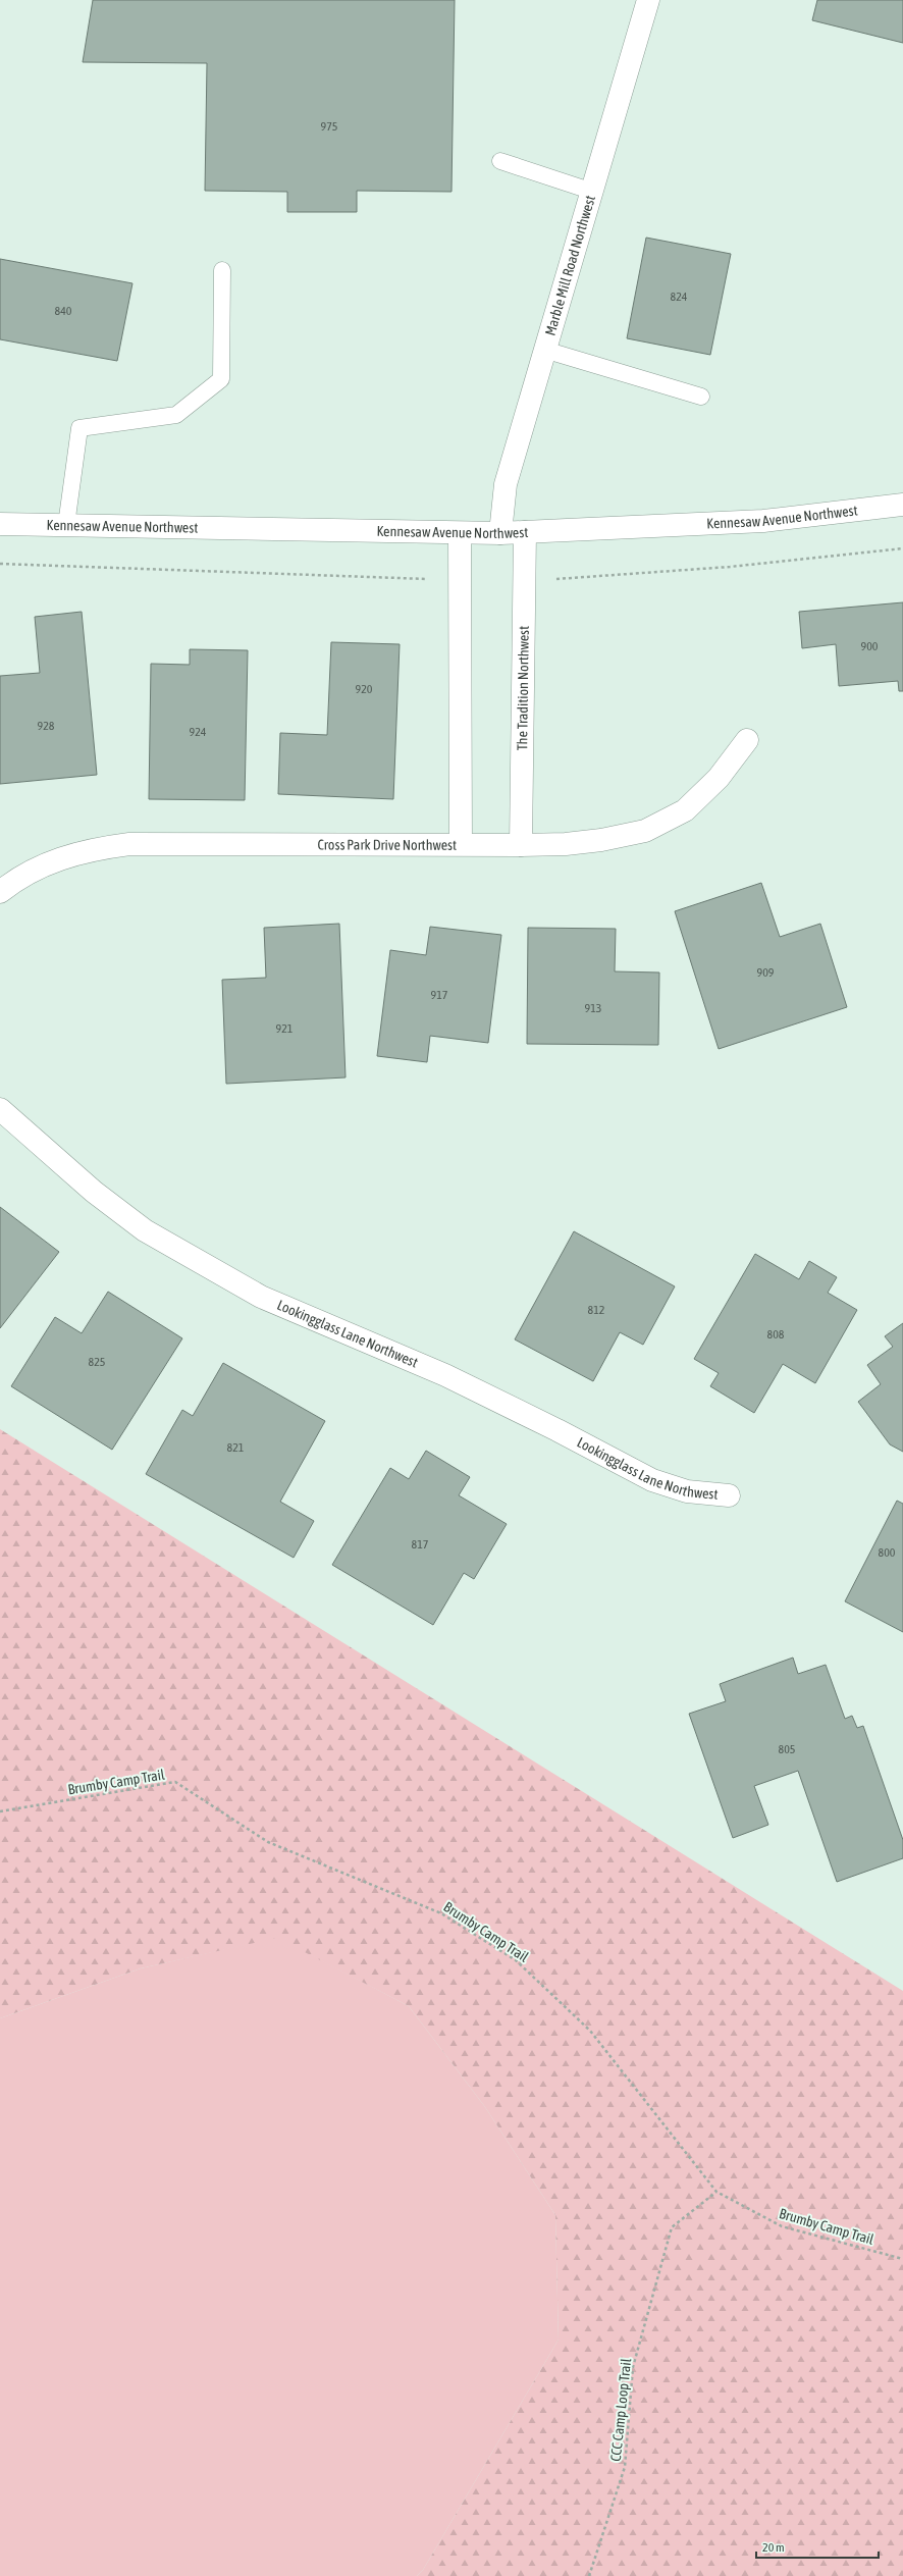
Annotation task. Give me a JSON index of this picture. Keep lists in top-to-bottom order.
{
  "streets": {
    "street": [
      "Marble Mill Road Northwest",
      "Kennesaw Avenue Northwest",
      "The Tradition Northwest",
      "Cross Park Drive Northwest",
      "Lookingglass Lane Northwest"
    ],
    "path": ["Brumby Camp Trail", "CCC Camp Loop Trail"]
  },
  "crossings": [
    ["Marble Mill Road Northwest", "Kennesaw Avenue Northwest"],
    ["Kennesaw Avenue Northwest", "The Tradition Northwest"],
    ["The Tradition Northwest", "Cross Park Drive Northwest"],
    ["Brumby Camp Trail", "CCC Camp Loop Trail"]
  ],
  "house_numbers": [
    "975",
    "824",
    "840",
    "900",
    "920",
    "928",
    "924",
    "909",
    "917",
    "913",
    "921",
    "812",
    "808",
    "825",
    "821",
    "817",
    "800",
    "805"
  ],
  "scale_bar": "20 m"
}
